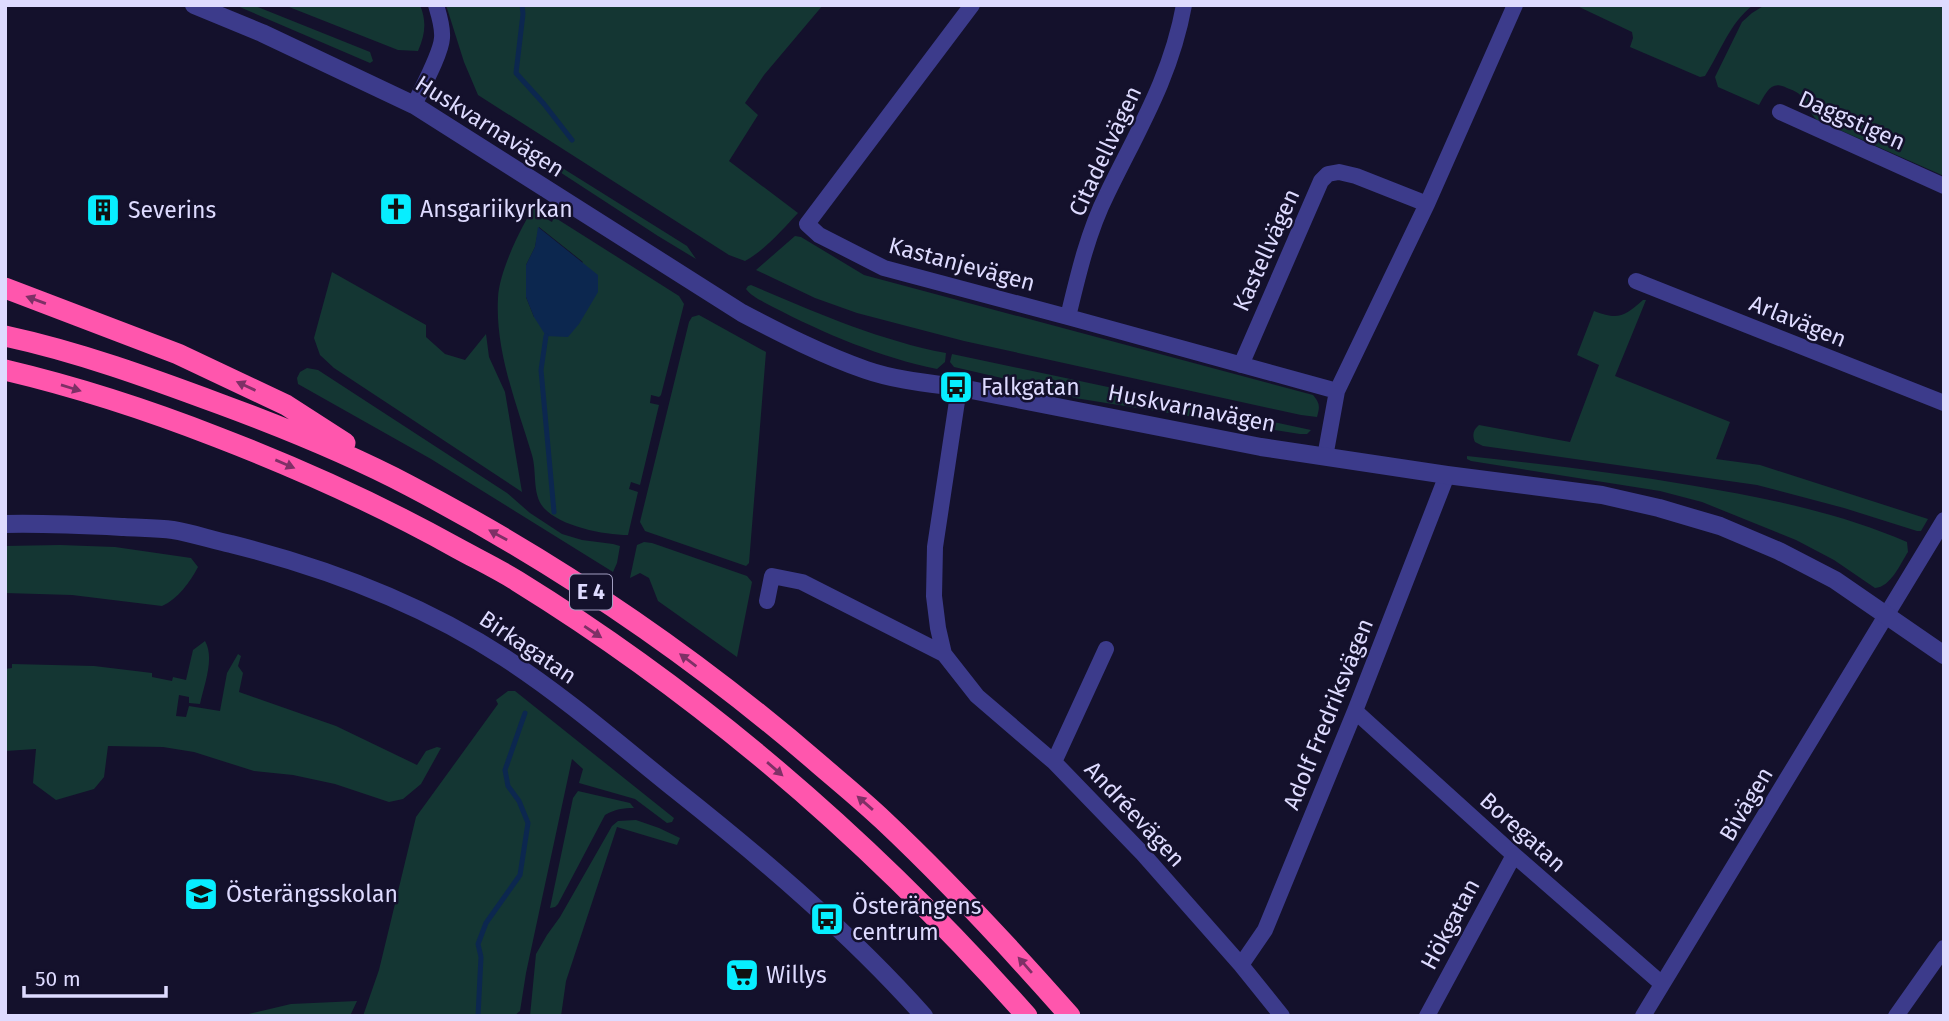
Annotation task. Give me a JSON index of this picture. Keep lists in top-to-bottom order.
{
  "streets": {
    "highway": ["E 4"],
    "street": [
      "Daggstigen",
      "Huskvarnavägen",
      "Citadellvägen",
      "Kastellvägen",
      "Kastanjevägen",
      "Arlavägen",
      "Birkagatan",
      "Adolf Fredriksvägen",
      "Bivägen",
      "Andréevägen",
      "Boregatan",
      "Hökgatan"
    ]
  },
  "crossings": [
    ["Huskvarnavägen", "Adolf Fredriksvägen"],
    ["Huskvarnavägen", "Bivägen"],
    ["Huskvarnavägen", "Andréevägen"],
    ["Citadellvägen", "Kastanjevägen"],
    ["Kastellvägen", "Kastanjevägen"],
    ["Adolf Fredriksvägen", "Andréevägen"],
    ["Adolf Fredriksvägen", "Boregatan"],
    ["Bivägen", "Boregatan"],
    ["Boregatan", "Hökgatan"]
  ],
  "places": {
    "church": ["Ansgariikyrkan"],
    "building": ["Severins"],
    "bus stop": ["Falkgatan", "Österängens centrum"],
    "school or university": ["Österängsskolan"],
    "supermarket": ["Willys"]
  },
  "scale_bar": "50 m"
}
